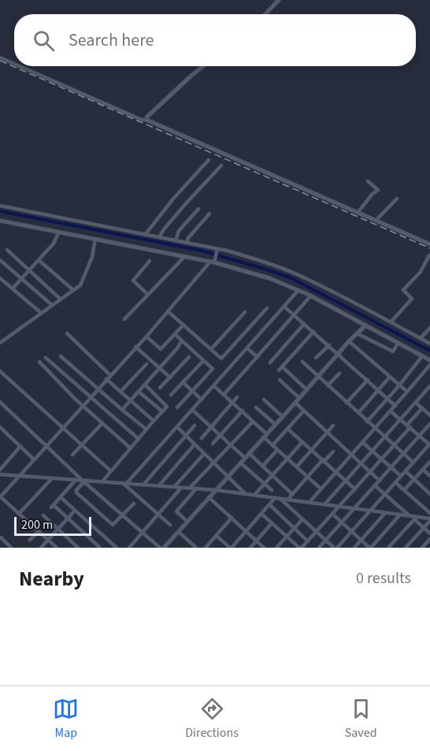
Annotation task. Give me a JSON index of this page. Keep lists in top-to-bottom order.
{
  "scale_bar": "200 m",
  "page": {
    "search": "Search here",
    "scale": "200 m",
    "heading": ["Nearby", "0 results"],
    "nav": ["Map", "Directions", "Saved"]
  }
}
